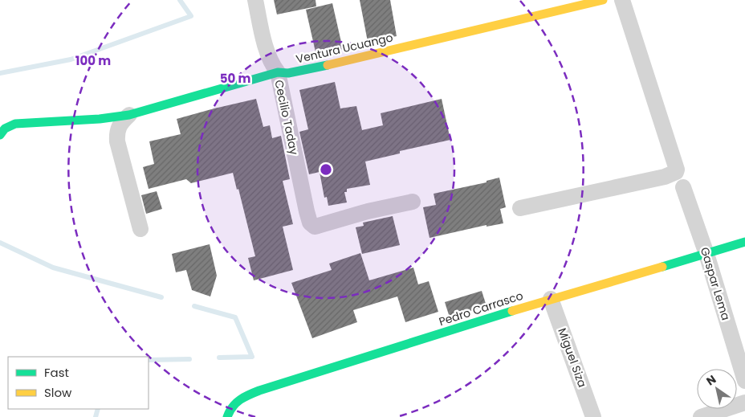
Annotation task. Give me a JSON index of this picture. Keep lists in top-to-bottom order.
{
  "streets": {
    "street": [
      "Ventura Ucuango",
      "Cecilio Taday",
      "Gaspar Lema",
      "Pedro Carrasco",
      "Miguel Siza"
    ]
  },
  "crossings": [
    ["Ventura Ucuango", "Cecilio Taday"],
    ["Gaspar Lema", "Pedro Carrasco"],
    ["Pedro Carrasco", "Miguel Siza"]
  ],
  "legend": ["Fast", "Slow"],
  "north": "top left",
  "rings": ["100 m", "50 m"]
}
